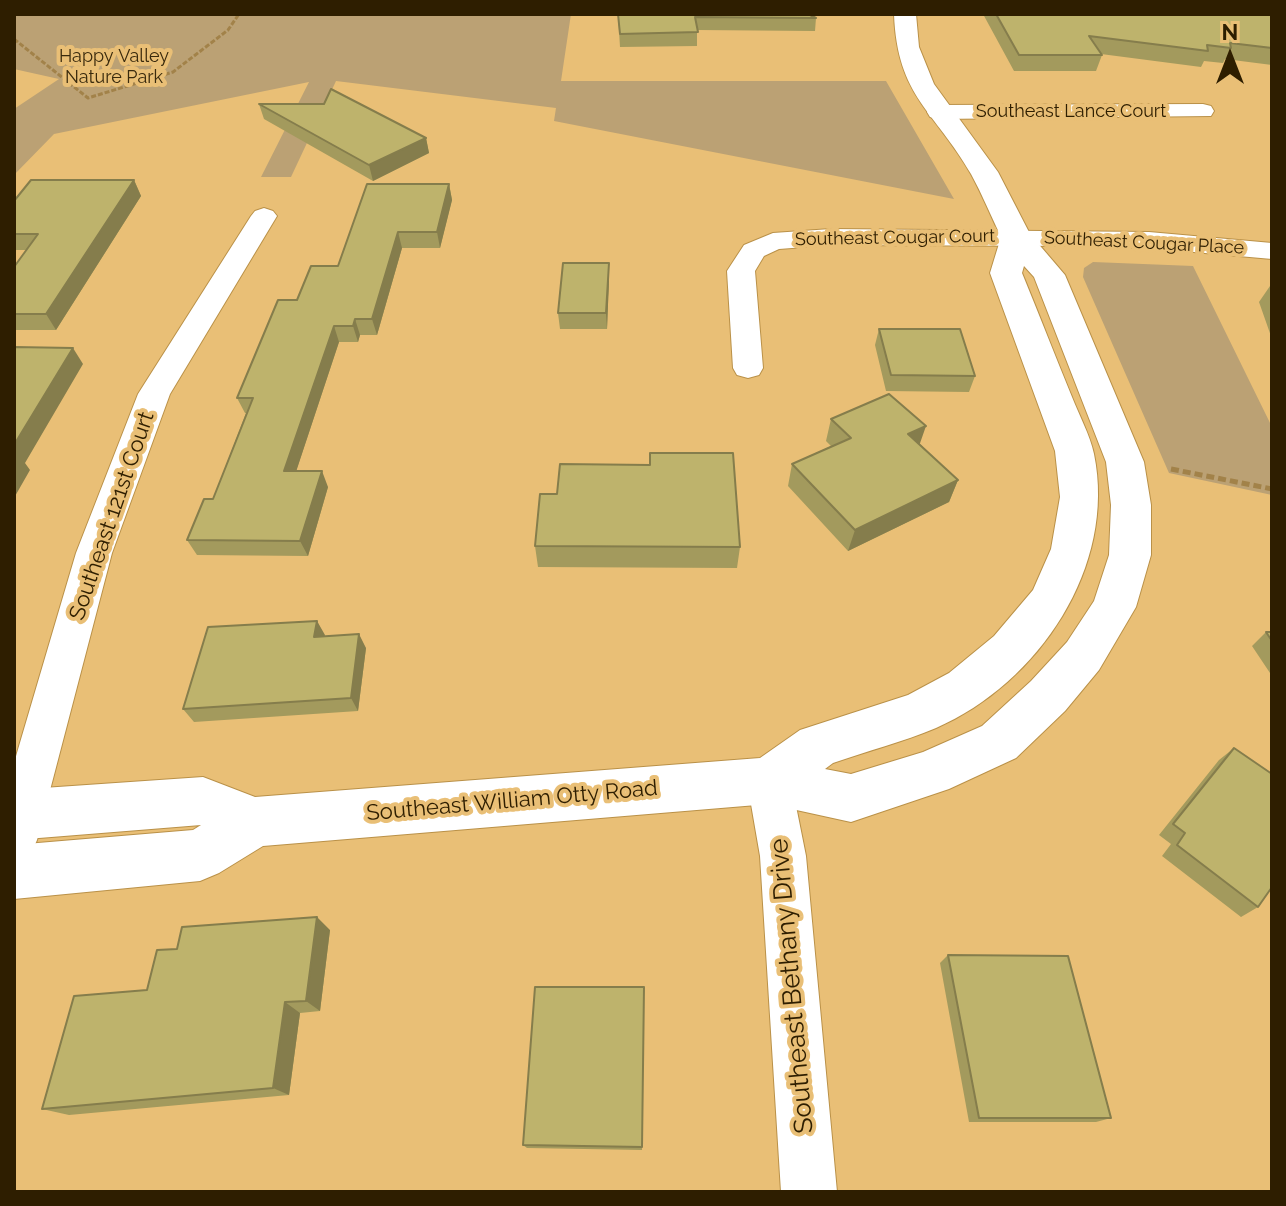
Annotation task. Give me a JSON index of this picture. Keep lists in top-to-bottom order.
{
  "streets": {
    "street": [
      "Southeast Lance Court",
      "Southeast Cougar Court",
      "Southeast Cougar Place",
      "Southeast 121st Court",
      "Southeast William Otty Road",
      "Southeast Bethany Drive"
    ]
  },
  "crossings": [
    ["Southeast Lance Court", "Southeast William Otty Road"],
    ["Southeast Cougar Court", "Southeast Cougar Place"],
    ["Southeast Cougar Court", "Southeast William Otty Road"],
    ["Southeast Cougar Place", "Southeast William Otty Road"],
    ["Southeast 121st Court", "Southeast William Otty Road"],
    ["Southeast William Otty Road", "Southeast Bethany Drive"]
  ],
  "parks": ["Happy Valley Nature Park"],
  "north": "top"
}
